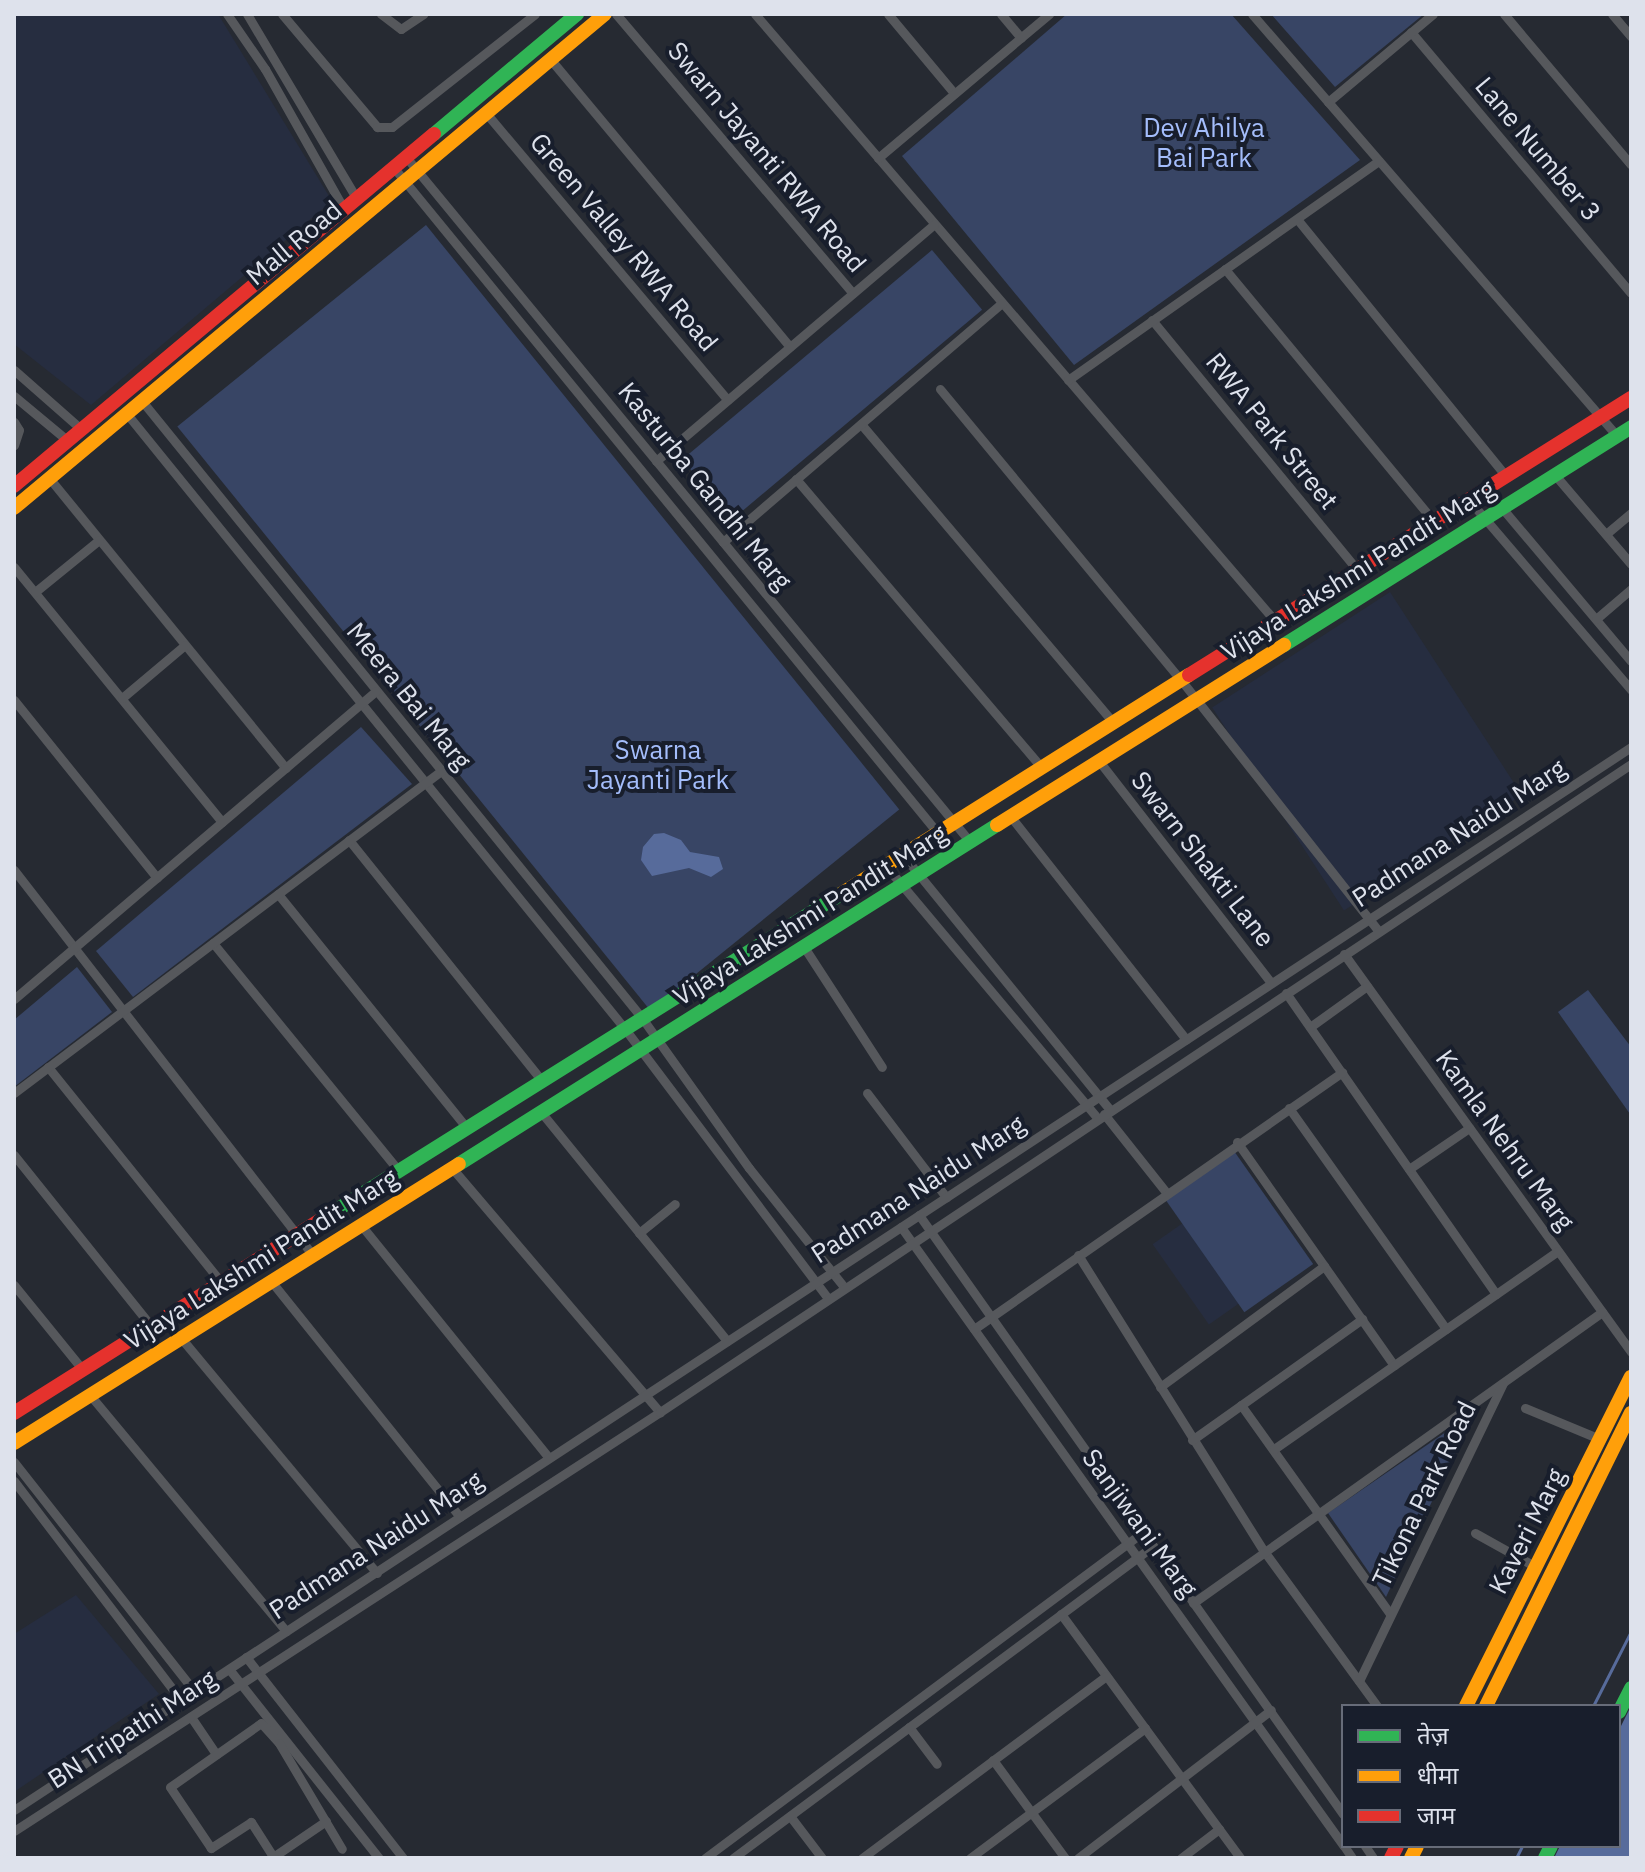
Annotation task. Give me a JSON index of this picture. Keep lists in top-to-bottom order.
{
  "streets": {
    "street": [
      "Lane Number 3",
      "Swarn Jayanti RWA Road",
      "Green Valley RWA Road",
      "Mall Road",
      "RWA Park Street",
      "Kasturba Gandhi Marg",
      "Vijaya Lakshmi Pandit Marg",
      "Meera Bai Marg",
      "Padmana Naidu Marg",
      "Swarn Shakti Lane",
      "Kamla Nehru Marg",
      "Tikona Park Road",
      "Sanjiwani Marg",
      "Kaveri Marg",
      "BN Tripathi Marg"
    ]
  },
  "crossings": [
    ["Green Valley RWA Road", "Mall Road"],
    ["Mall Road", "Kasturba Gandhi Marg"],
    ["Mall Road", "Meera Bai Marg"],
    ["RWA Park Street", "Vijaya Lakshmi Pandit Marg"],
    ["Kasturba Gandhi Marg", "Vijaya Lakshmi Pandit Marg"],
    ["Vijaya Lakshmi Pandit Marg", "Meera Bai Marg"],
    ["Vijaya Lakshmi Pandit Marg", "Swarn Shakti Lane"],
    ["Meera Bai Marg", "Padmana Naidu Marg"],
    ["Padmana Naidu Marg", "Swarn Shakti Lane"],
    ["Padmana Naidu Marg", "Kamla Nehru Marg"],
    ["Padmana Naidu Marg", "Sanjiwani Marg"],
    ["Padmana Naidu Marg", "BN Tripathi Marg"],
    ["Kamla Nehru Marg", "Tikona Park Road"]
  ],
  "parks": ["Dev Ahilya Bai Park", "Swarna Jayanti Park"],
  "legend": ["तेज़", "धीमा", "जाम"]
}
